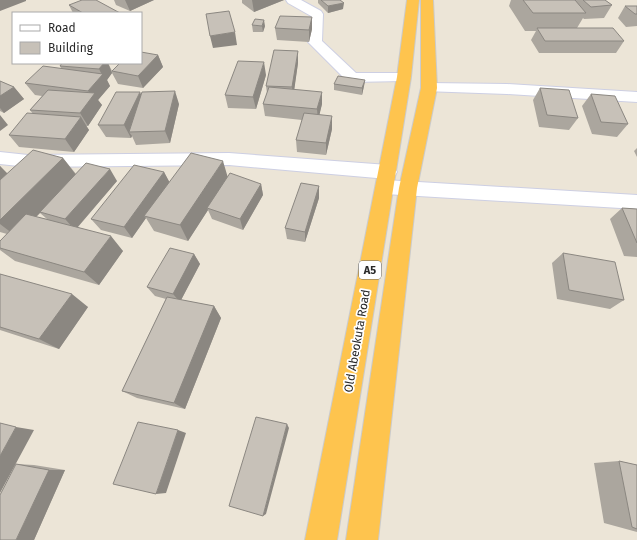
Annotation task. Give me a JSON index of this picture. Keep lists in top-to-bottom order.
{
  "streets": {
    "highway": ["A5", "Old Abeokuta Road"]
  },
  "legend": ["Road", "Building"]
}
